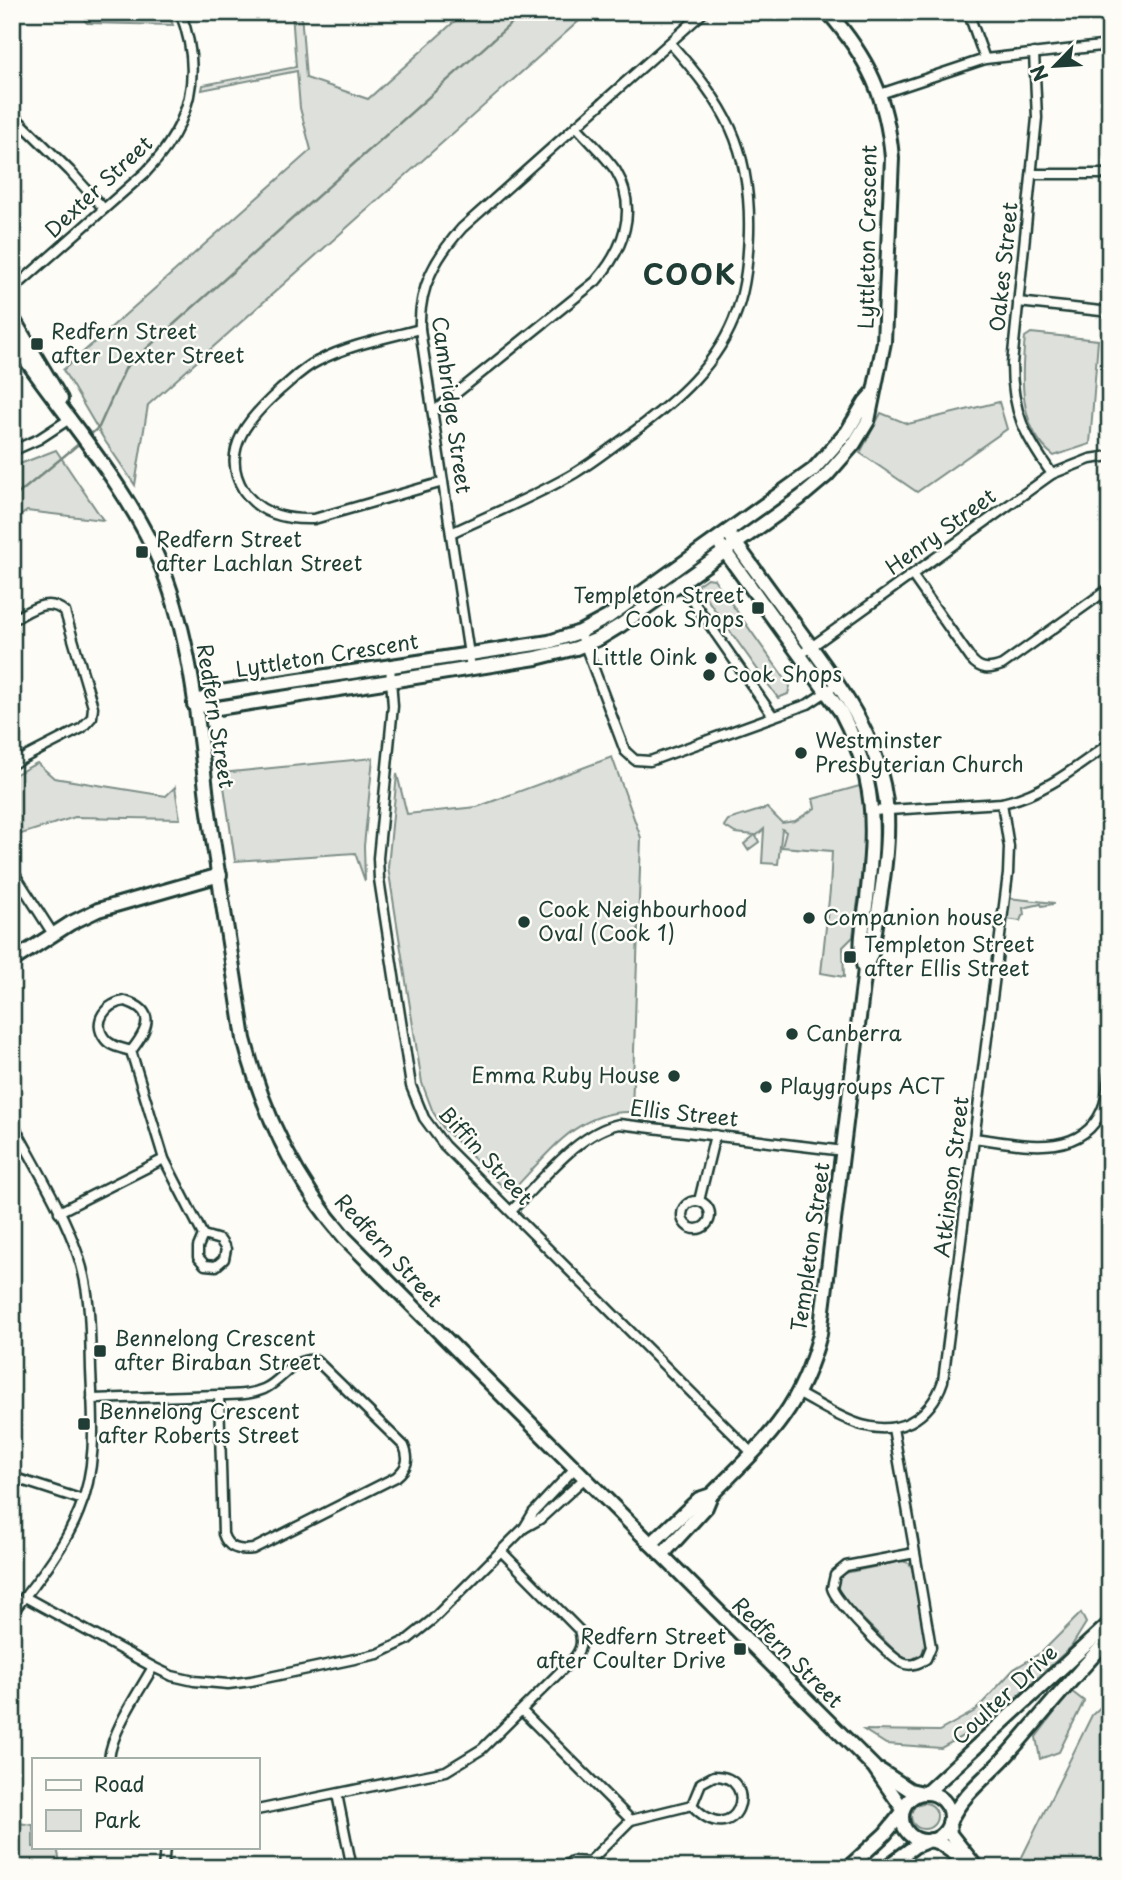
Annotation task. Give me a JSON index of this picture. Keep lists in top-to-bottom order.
{
  "streets": {
    "street": [
      "Dexter Street",
      "Lyttleton Crescent",
      "Oakes Street",
      "Cambridge Street",
      "Henry Street",
      "Redfern Street",
      "Ellis Street",
      "Biffin Street",
      "Atkinson Street",
      "Templeton Street",
      "Coulter Drive"
    ]
  },
  "crossings": [
    ["Lyttleton Crescent", "Cambridge Street"],
    ["Lyttleton Crescent", "Redfern Street"],
    ["Lyttleton Crescent", "Biffin Street"],
    ["Lyttleton Crescent", "Templeton Street"],
    ["Oakes Street", "Henry Street"],
    ["Henry Street", "Templeton Street"],
    ["Redfern Street", "Templeton Street"],
    ["Redfern Street", "Coulter Drive"],
    ["Ellis Street", "Biffin Street"],
    ["Ellis Street", "Templeton Street"],
    ["Biffin Street", "Templeton Street"]
  ],
  "districts": ["COOK"],
  "places": {
    "transit": [
      "Redfern Street after Dexter Street",
      "Redfern Street after Lachlan Street",
      "Templeton Street Cook Shops",
      "Templeton Street after Ellis Street",
      "Bennelong Crescent after Biraban Street",
      "Bennelong Crescent after Roberts Street",
      "Redfern Street after Coulter Drive"
    ],
    "other": [
      "Little Oink",
      "Cook Shops",
      "Westminster Presbyterian Church",
      "Companion house",
      "Cook Neighbourhood Oval (Cook 1)",
      "Canberra",
      "Emma Ruby House",
      "Playgroups ACT"
    ]
  },
  "legend": ["Road", "Park"],
  "north": "bottom left"
}
